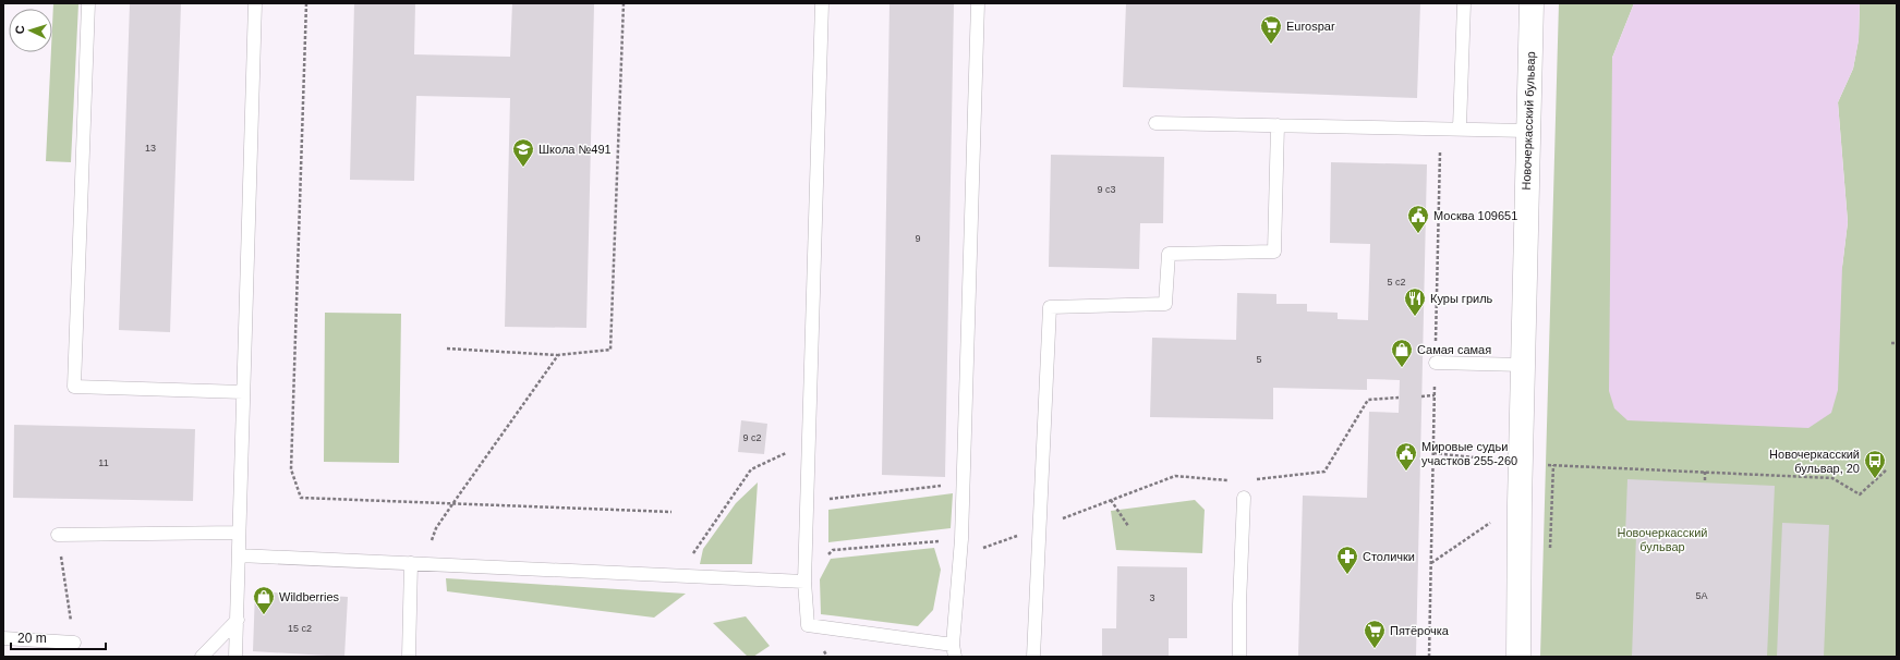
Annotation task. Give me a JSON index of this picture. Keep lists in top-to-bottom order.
{
  "streets": {
    "street": ["Новочеркасский бульвар"]
  },
  "parks": ["Новочеркасский бульвар"],
  "places": {
    "supermarket": ["Eurospar", "Пятёрочка"],
    "school or university": ["Школа №491"],
    "public building": ["Москва 109651", "Мировые судьи участков 255-260"],
    "restaurant": ["Куры гриль"],
    "shop": ["Самая самая", "Wildberries"],
    "bus stop": ["Новочеркасский бульвар, 20"],
    "pharmacy": ["Столички"]
  },
  "house_numbers": [
    "13",
    "9 с3",
    "9",
    "5 с2",
    "5",
    "9 с2",
    "11",
    "5А",
    "3",
    "15 с2"
  ],
  "scale_bar": "20 m",
  "north": "left"
}
